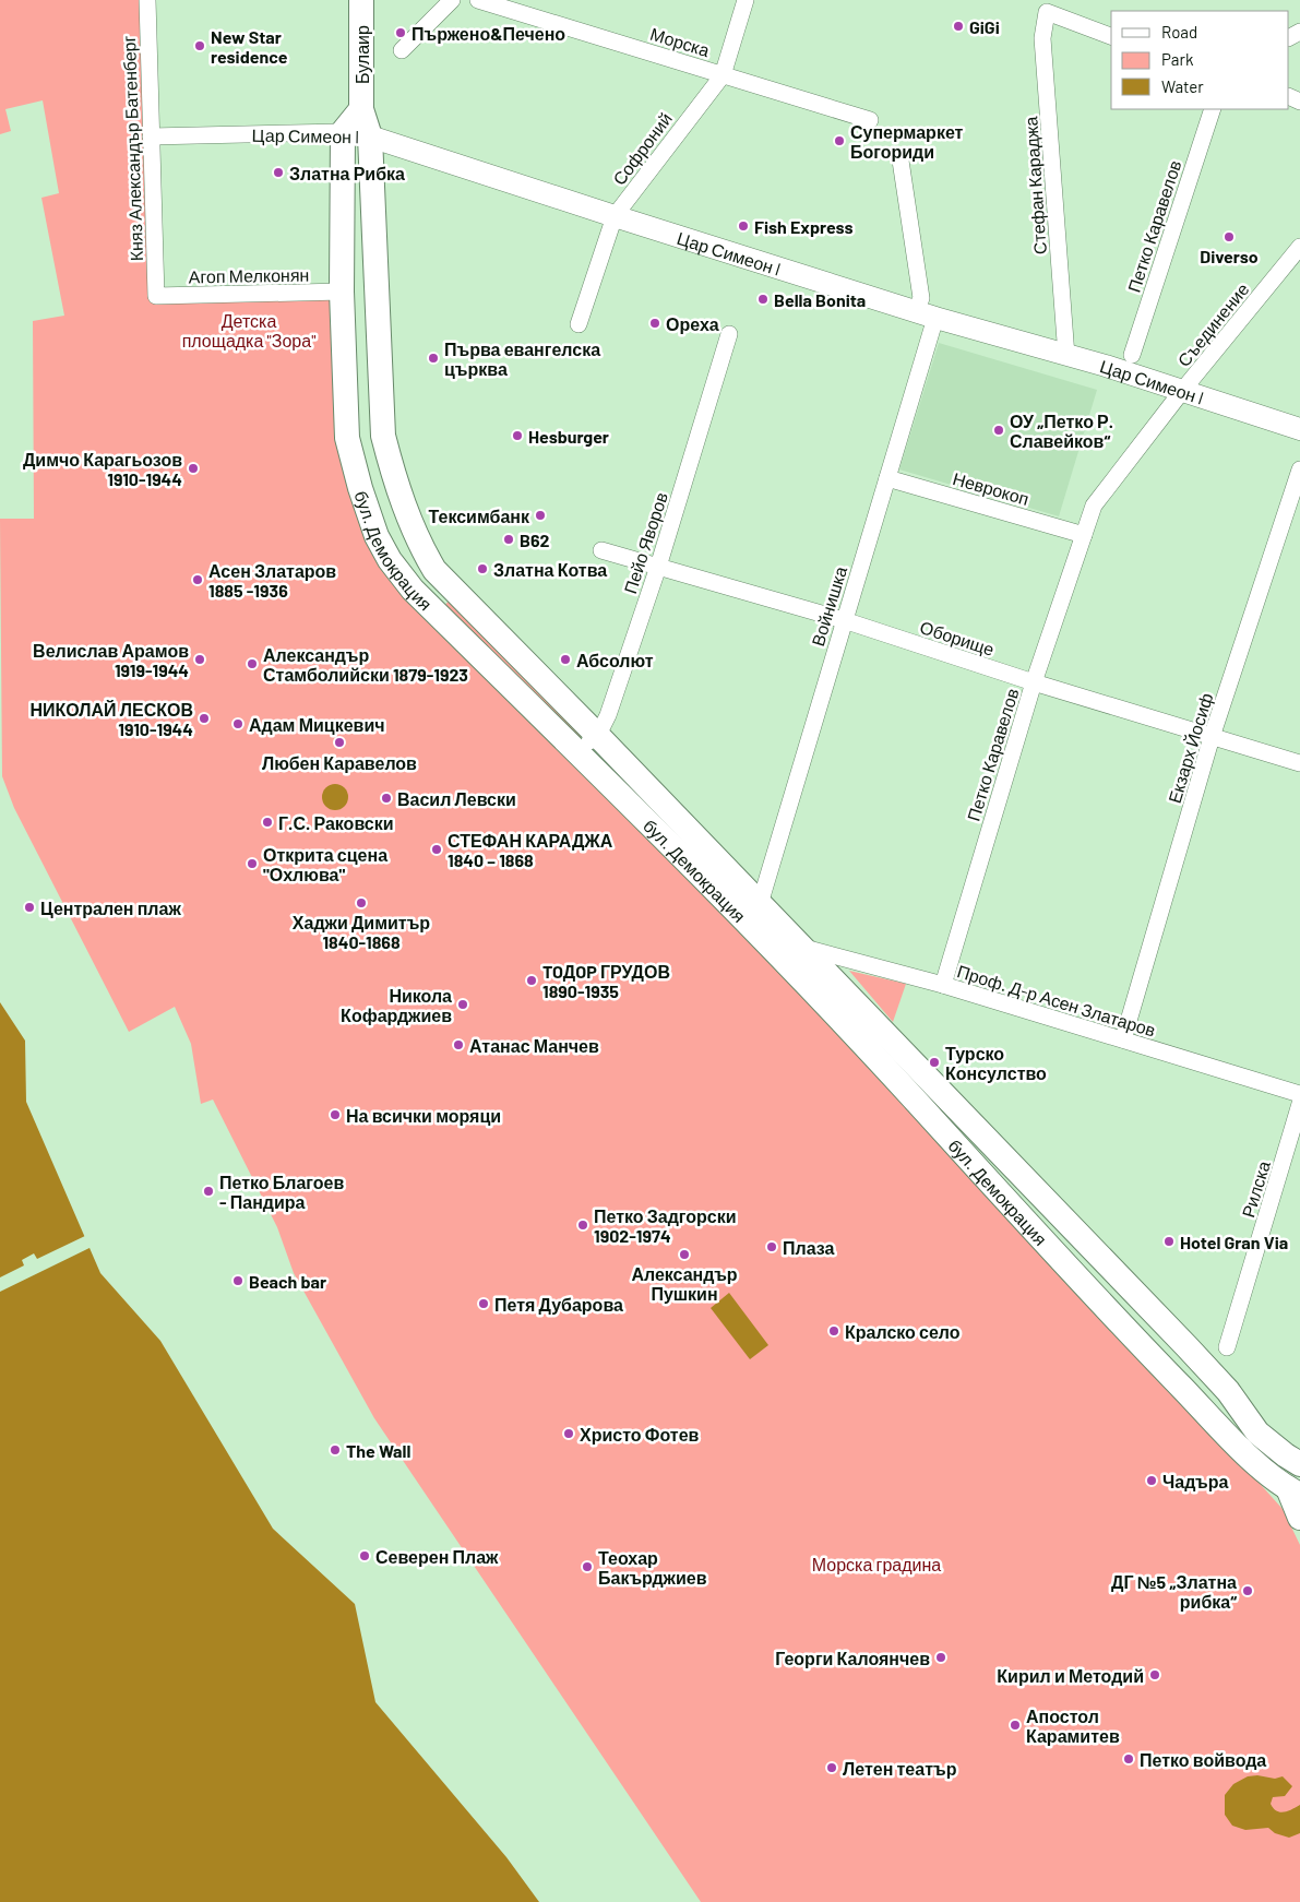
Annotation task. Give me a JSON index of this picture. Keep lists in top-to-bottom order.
{
  "streets": {
    "main road": ["Булаир", "бул. Демокрация"],
    "street": [
      "Морска",
      "Цар Симеон I",
      "Княз Александър Батенберг",
      "Софроний",
      "Стефан Караджа",
      "Петко Каравелов",
      "Агоп Мелконян",
      "Съединение",
      "Неврокоп",
      "Пейо Яворов",
      "Войнишка",
      "Оборище",
      "Екзарх Йосиф",
      "Проф. Д-р Асен Златаров",
      "Рилска"
    ]
  },
  "crossings": [
    ["Морска", "Софроний"],
    ["Булаир", "Цар Симеон I"],
    ["Булаир", "бул. Демокрация"],
    ["Цар Симеон I", "Княз Александър Батенберг"],
    ["Цар Симеон I", "Софроний"],
    ["Цар Симеон I", "Стефан Караджа"],
    ["Цар Симеон I", "Съединение"],
    ["Цар Симеон I", "бул. Демокрация"],
    ["Цар Симеон I", "Войнишка"],
    ["Княз Александър Батенберг", "Агоп Мелконян"],
    ["Петко Каравелов", "Съединение"],
    ["Петко Каравелов", "Неврокоп"],
    ["Петко Каравелов", "Оборище"],
    ["Петко Каравелов", "Проф. Д-р Асен Златаров"],
    ["Агоп Мелконян", "бул. Демокрация"],
    ["Съединение", "Неврокоп"],
    ["Неврокоп", "Войнишка"],
    ["Пейо Яворов", "бул. Демокрация"],
    ["Пейо Яворов", "Оборище"],
    ["бул. Демокрация", "Войнишка"],
    ["бул. Демокрация", "Проф. Д-р Асен Златаров"],
    ["Войнишка", "Оборище"],
    ["Оборище", "Екзарх Йосиф"],
    ["Екзарх Йосиф", "Проф. Д-р Асен Златаров"]
  ],
  "parks": ["Детска площадка \"Зора\"", "Морска градина"],
  "places": [
    "GiGi",
    "Пържено&Печено",
    "New Star residence",
    "Супермаркет Богориди",
    "Златна Рибка",
    "Fish Express",
    "Diverso",
    "Bella Bonita",
    "Ореха",
    "Първа евангелска църква",
    "ОУ „Петко Р. Славейков“",
    "Hesburger",
    "Димчо Карагьозов 1910-1944",
    "Тексимбанк",
    "B62",
    "Златна Котва",
    "Асен Златаров 1885 -1936",
    "Велислав Арамов 1919-1944",
    "Абсолют",
    "Александър Стамболийски 1879-1923",
    "НИКОЛАЙ ЛЕСКОВ 1910-1944",
    "Адам Мицкевич",
    "Любен Каравелов",
    "Васил Левски",
    "Г.С. Раковски",
    "СТЕФАН КАРАДЖА 1840 – 1868",
    "Открита сцена \"Охлюва\"",
    "Хаджи Димитър 1840-1868",
    "Централен плаж",
    "TOДOP ГРУДОВ 1890-1935",
    "Никола Кофарджиев",
    "Атанас Манчев",
    "Турско Консулство",
    "На всички моряци",
    "Петко Благоев - Пандира",
    "Петко Задгорски 1902-1974",
    "Hotel Gran Via",
    "Плаза",
    "Александър Пушкин",
    "Beach bar",
    "Петя Дубарова",
    "Кралско село",
    "Христо Фотев",
    "The Wall",
    "Чадъра",
    "Северен Плаж",
    "Теохар Бакърджиев",
    "ДГ №5 „Златна рибка“",
    "Георги Калоянчев",
    "Кирил и Методий",
    "Апостол Карамитев",
    "Петко войвода",
    "Летен театър"
  ],
  "legend": ["Road", "Park", "Water"]
}
